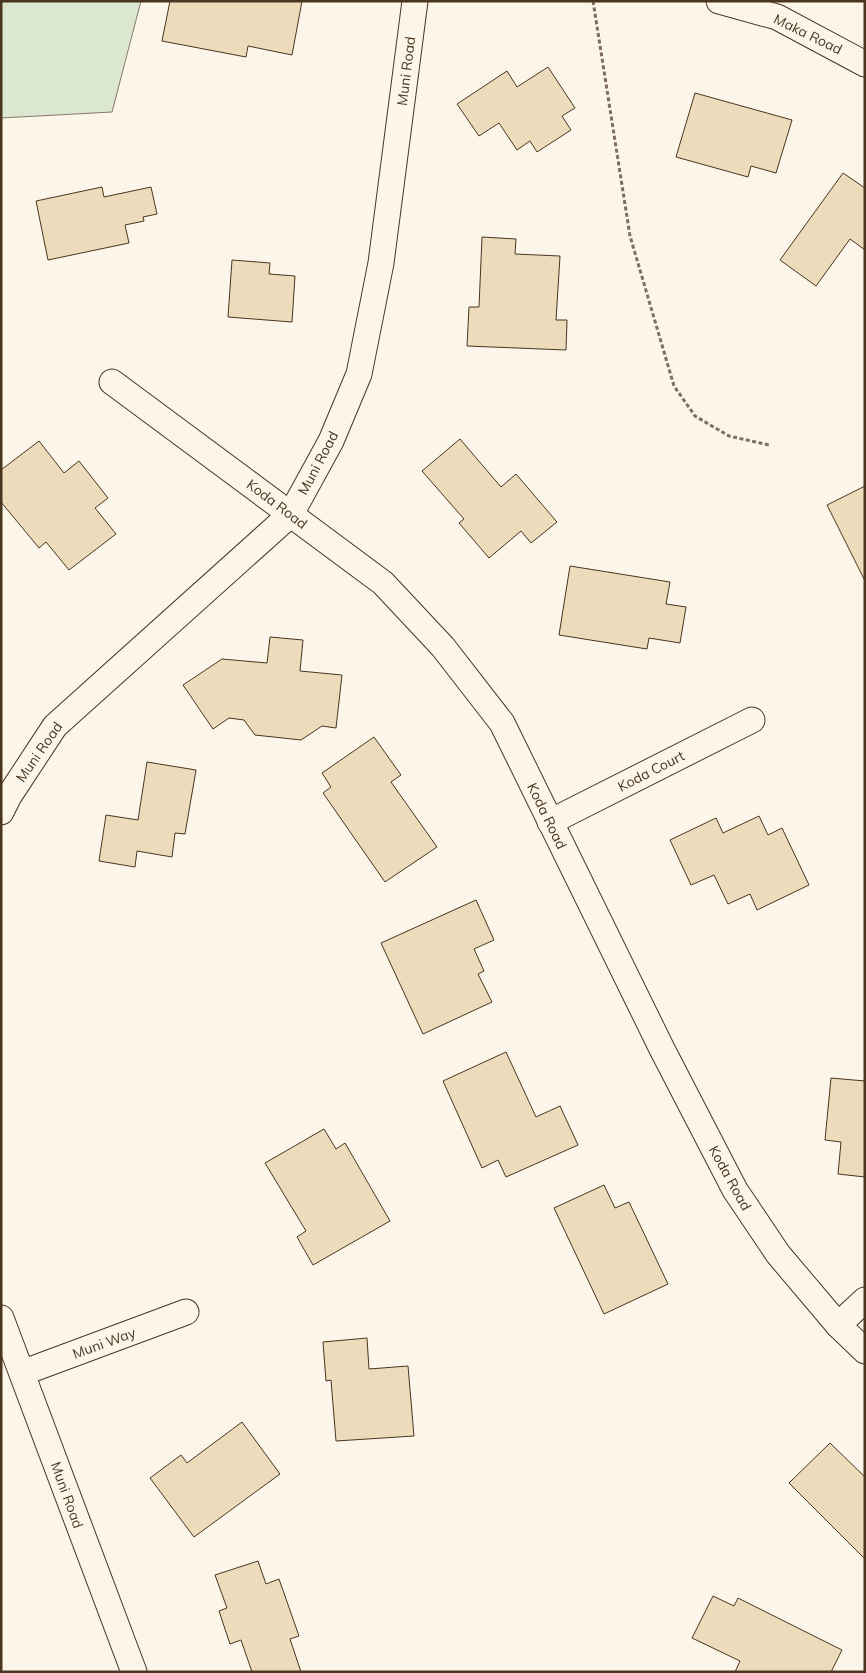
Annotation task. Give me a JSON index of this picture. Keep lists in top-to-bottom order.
{
  "streets": {
    "street": [
      "Maka Road",
      "Muni Road",
      "Koda Road",
      "Koda Court",
      "Muni Way"
    ]
  },
  "crossings": [
    ["Muni Road", "Koda Road"],
    ["Muni Road", "Muni Way"],
    ["Koda Road", "Koda Court"]
  ]
}
